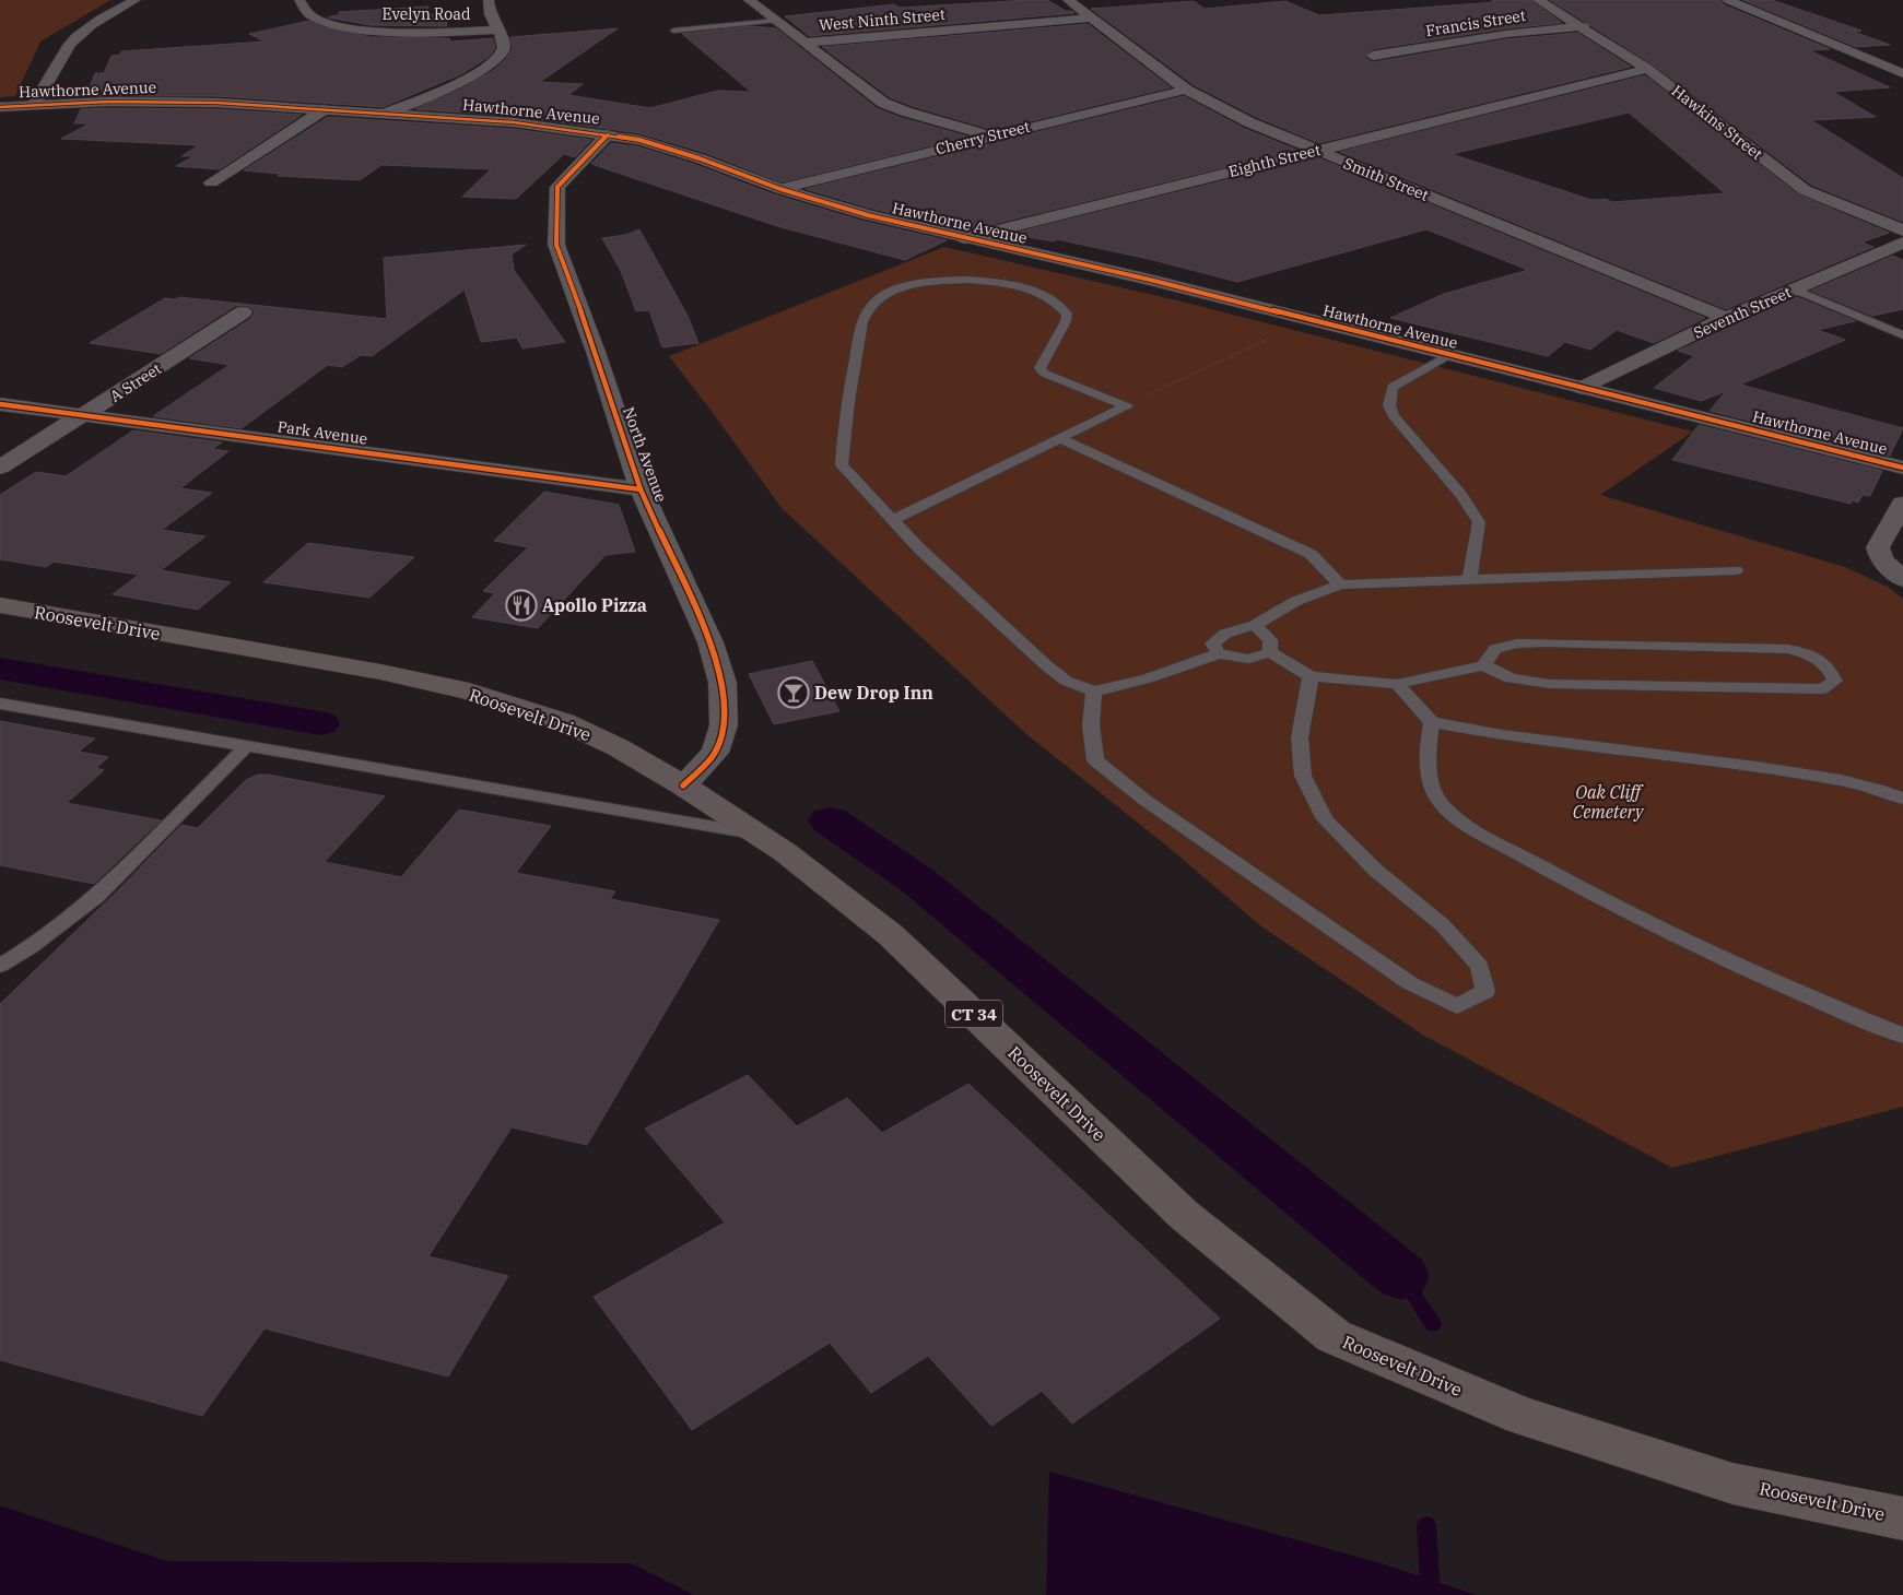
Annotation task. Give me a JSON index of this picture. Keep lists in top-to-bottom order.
{
  "streets": {
    "main road": ["Roosevelt Drive", "CT 34"],
    "street": [
      "Evelyn Road",
      "West Ninth Street",
      "Francis Street",
      "Hawthorne Avenue",
      "Hawkins Street",
      "Cherry Street",
      "Eighth Street",
      "Smith Street",
      "Seventh Street",
      "A Street",
      "Park Avenue",
      "North Avenue"
    ]
  },
  "crossings": [
    ["West Ninth Street", "Smith Street"],
    ["Francis Street", "Hawkins Street"],
    ["Hawthorne Avenue", "Cherry Street"],
    ["Hawthorne Avenue", "Eighth Street"],
    ["Hawthorne Avenue", "Seventh Street"],
    ["Hawthorne Avenue", "North Avenue"],
    ["Hawkins Street", "Eighth Street"],
    ["Cherry Street", "Smith Street"],
    ["Eighth Street", "Smith Street"],
    ["Smith Street", "Seventh Street"],
    ["A Street", "Park Avenue"],
    ["Park Avenue", "North Avenue"],
    ["North Avenue", "Roosevelt Drive"]
  ],
  "parks": ["Oak Cliff Cemetery"],
  "places": {
    "restaurant": ["Apollo Pizza"],
    "bar": ["Dew Drop Inn"]
  }
}
